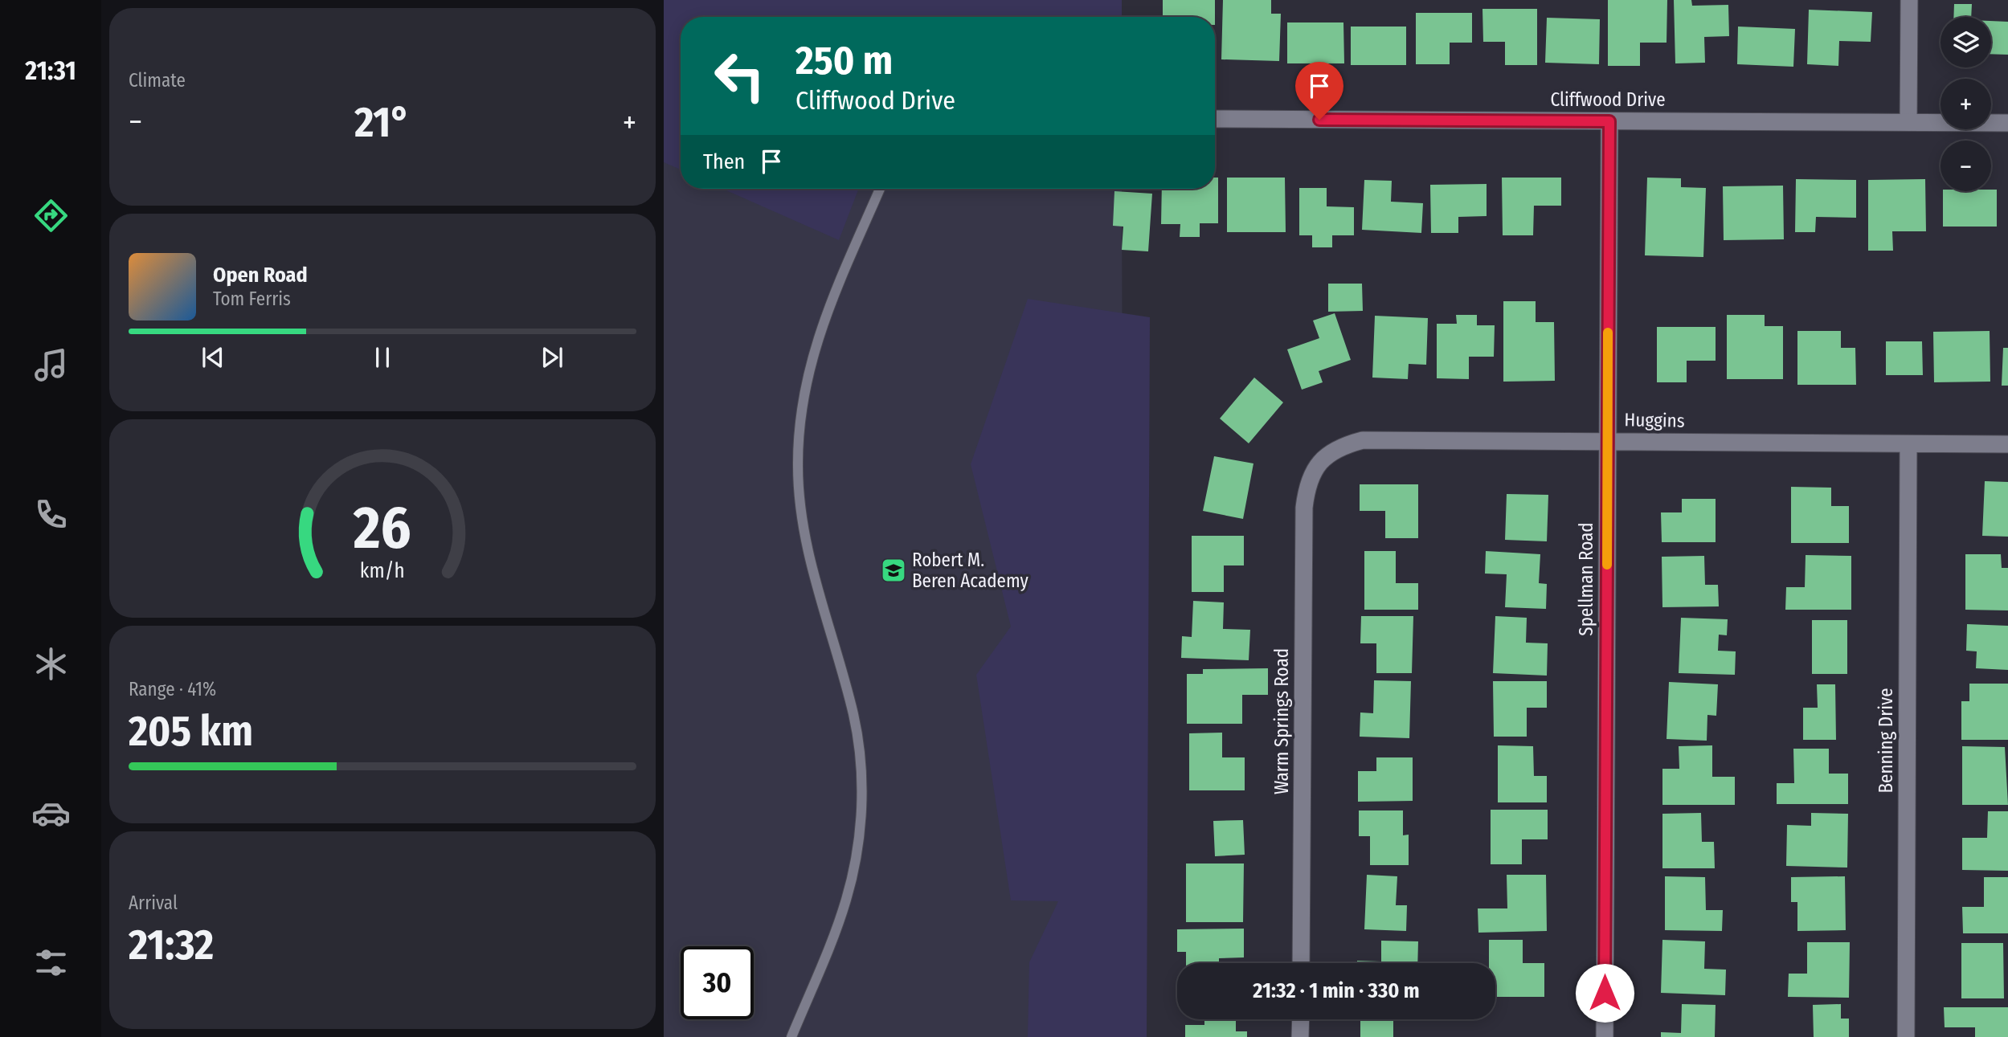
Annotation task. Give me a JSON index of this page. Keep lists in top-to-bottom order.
{
  "streets": {
    "street": [
      "Cliffwood Drive",
      "Huggins",
      "Spellman Road",
      "Warm Springs Road",
      "Benning Drive"
    ]
  },
  "crossings": [
    ["Cliffwood Drive", "Spellman Road"],
    ["Huggins", "Spellman Road"],
    ["Huggins", "Warm Springs Road"],
    ["Huggins", "Benning Drive"]
  ],
  "places": {
    "school or university": ["Robert M. Beren Academy"]
  },
  "page": {
    "tabs": "21:31",
    "tile": [
      "Climate",
      ["Range · 41%", "205 km"],
      ["Arrival", "21:32"]
    ],
    "map_buttons": ["+", "−"],
    "turn": ["250 m", "Cliffwood Drive"],
    "heat": ["−", "21°", "+"],
    "then": "Then",
    "song": ["Open Road", "Tom Ferris"],
    "limit": "30",
    "trip": "21:32 · 1 min · 330 m",
    "gauge": ["26", "km/h"]
  }
}
